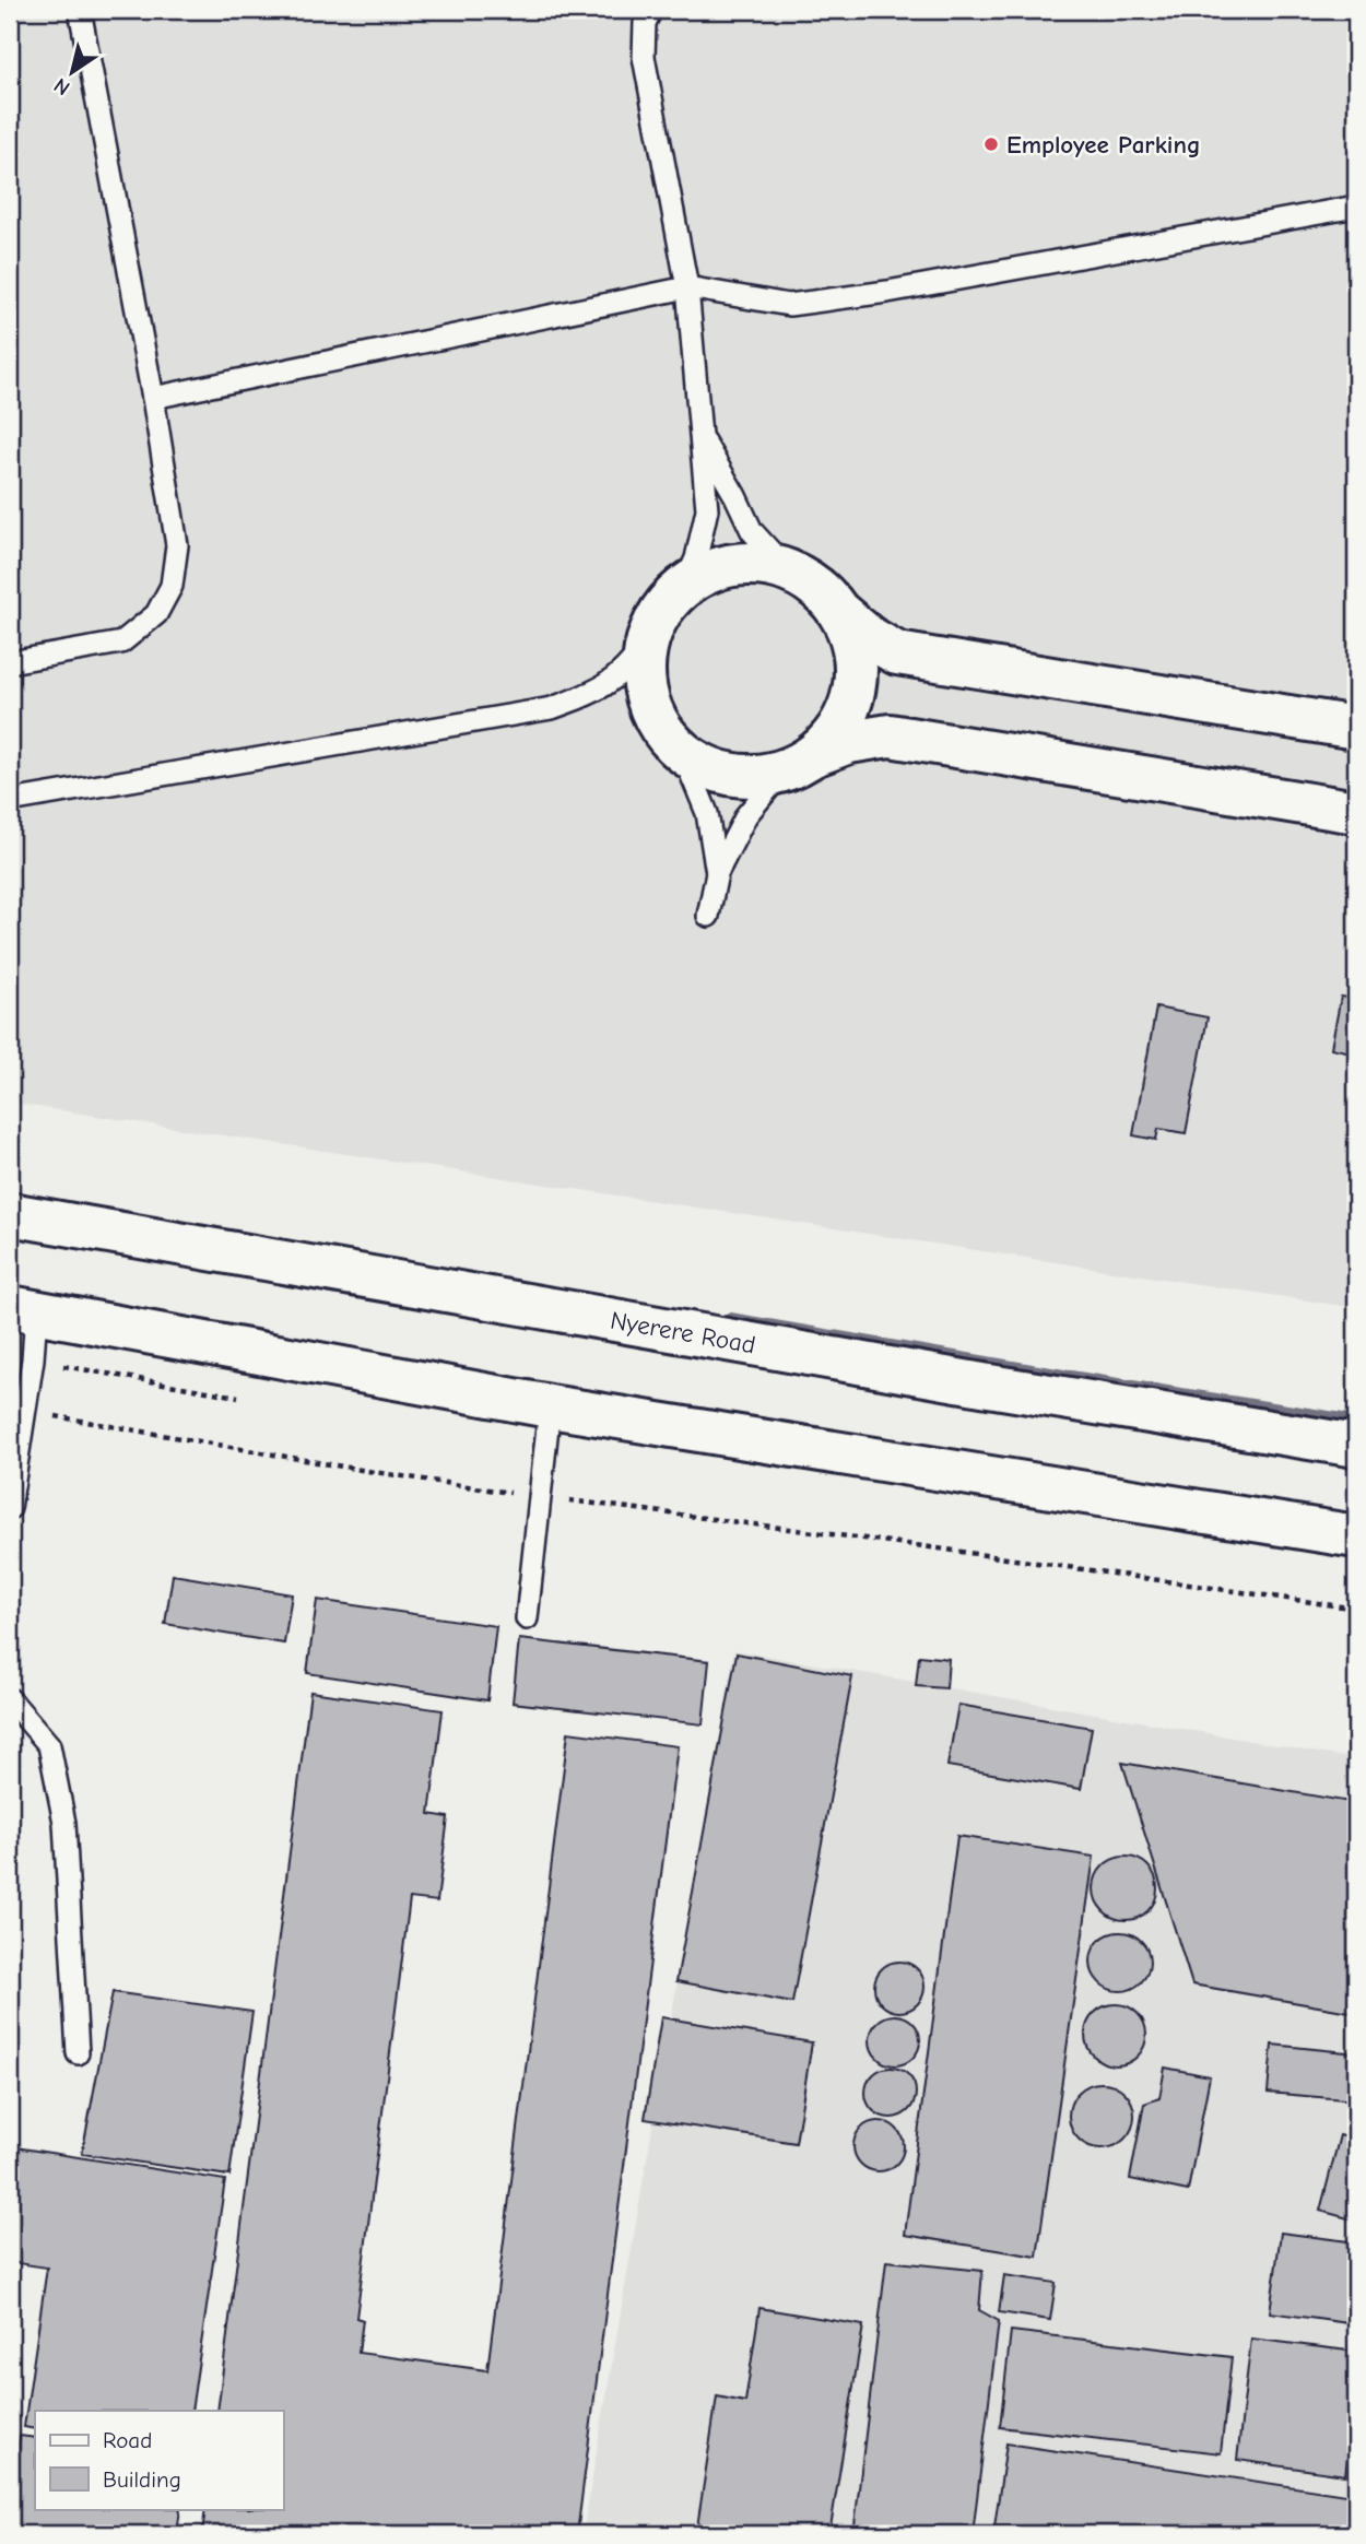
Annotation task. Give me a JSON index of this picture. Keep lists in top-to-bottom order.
{
  "streets": {
    "main road": ["Nyerere Road"]
  },
  "places": ["Employee Parking"],
  "legend": ["Road", "Building"],
  "north": "bottom left"
}
